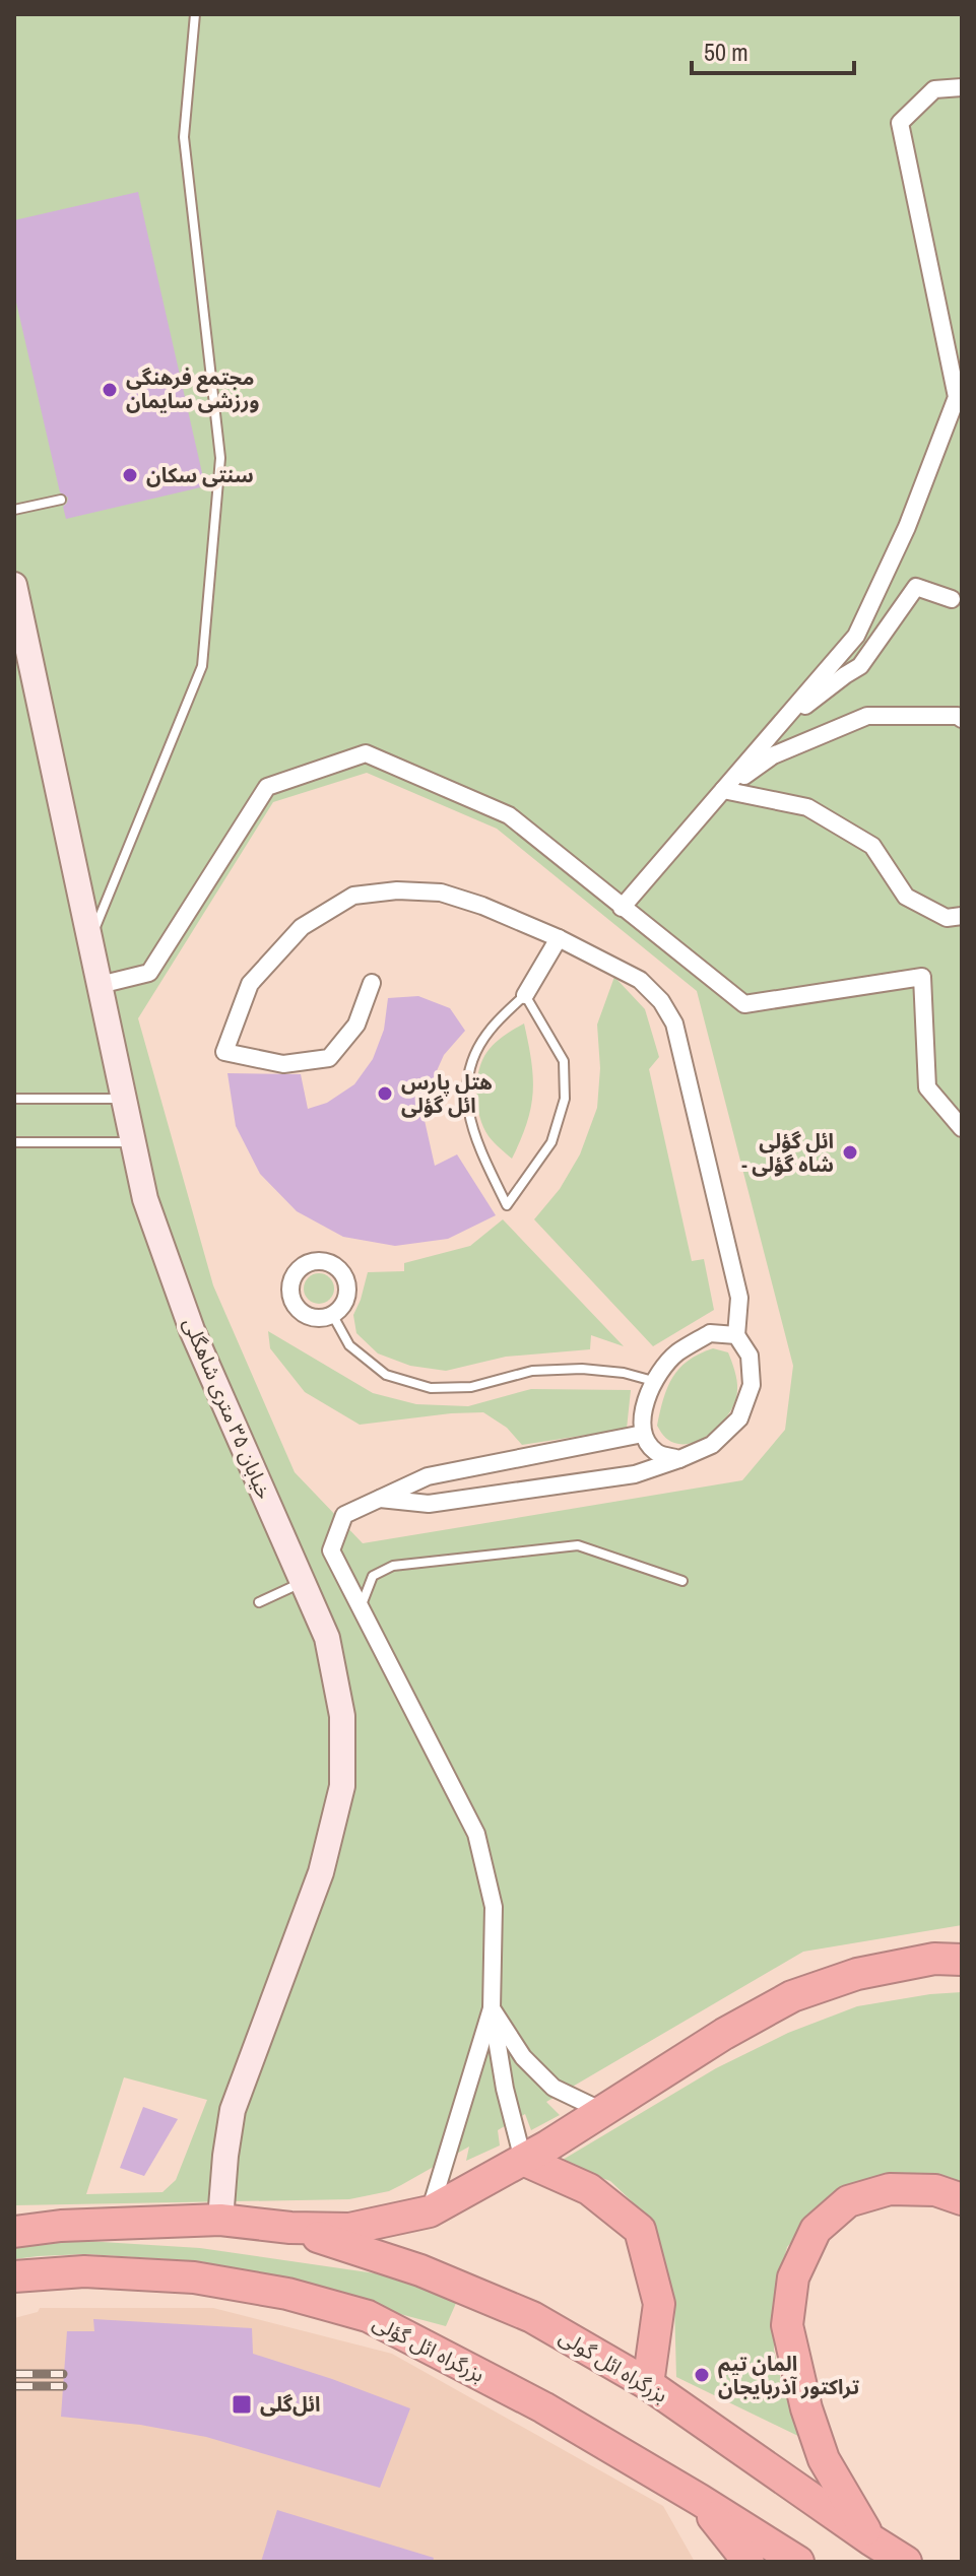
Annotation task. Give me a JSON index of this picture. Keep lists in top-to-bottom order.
{
  "streets": {
    "highway": ["بزرگراه ائل گؤلی", "بزرگراه ائل گولی"],
    "street": ["خیابان ۳۵ متری شاهگلی"]
  },
  "places": {
    "other": [
      "مجتمع فرهنگی ورزشی سایمان",
      "سنتی سکان",
      "هتل پارس ائل گؤلی",
      "ائل گؤلی - شاه گؤلی",
      "المان تیم تراکتور آذربایجان"
    ],
    "transit": ["ائل‌گلی"]
  },
  "scale_bar": "50 m"
}
